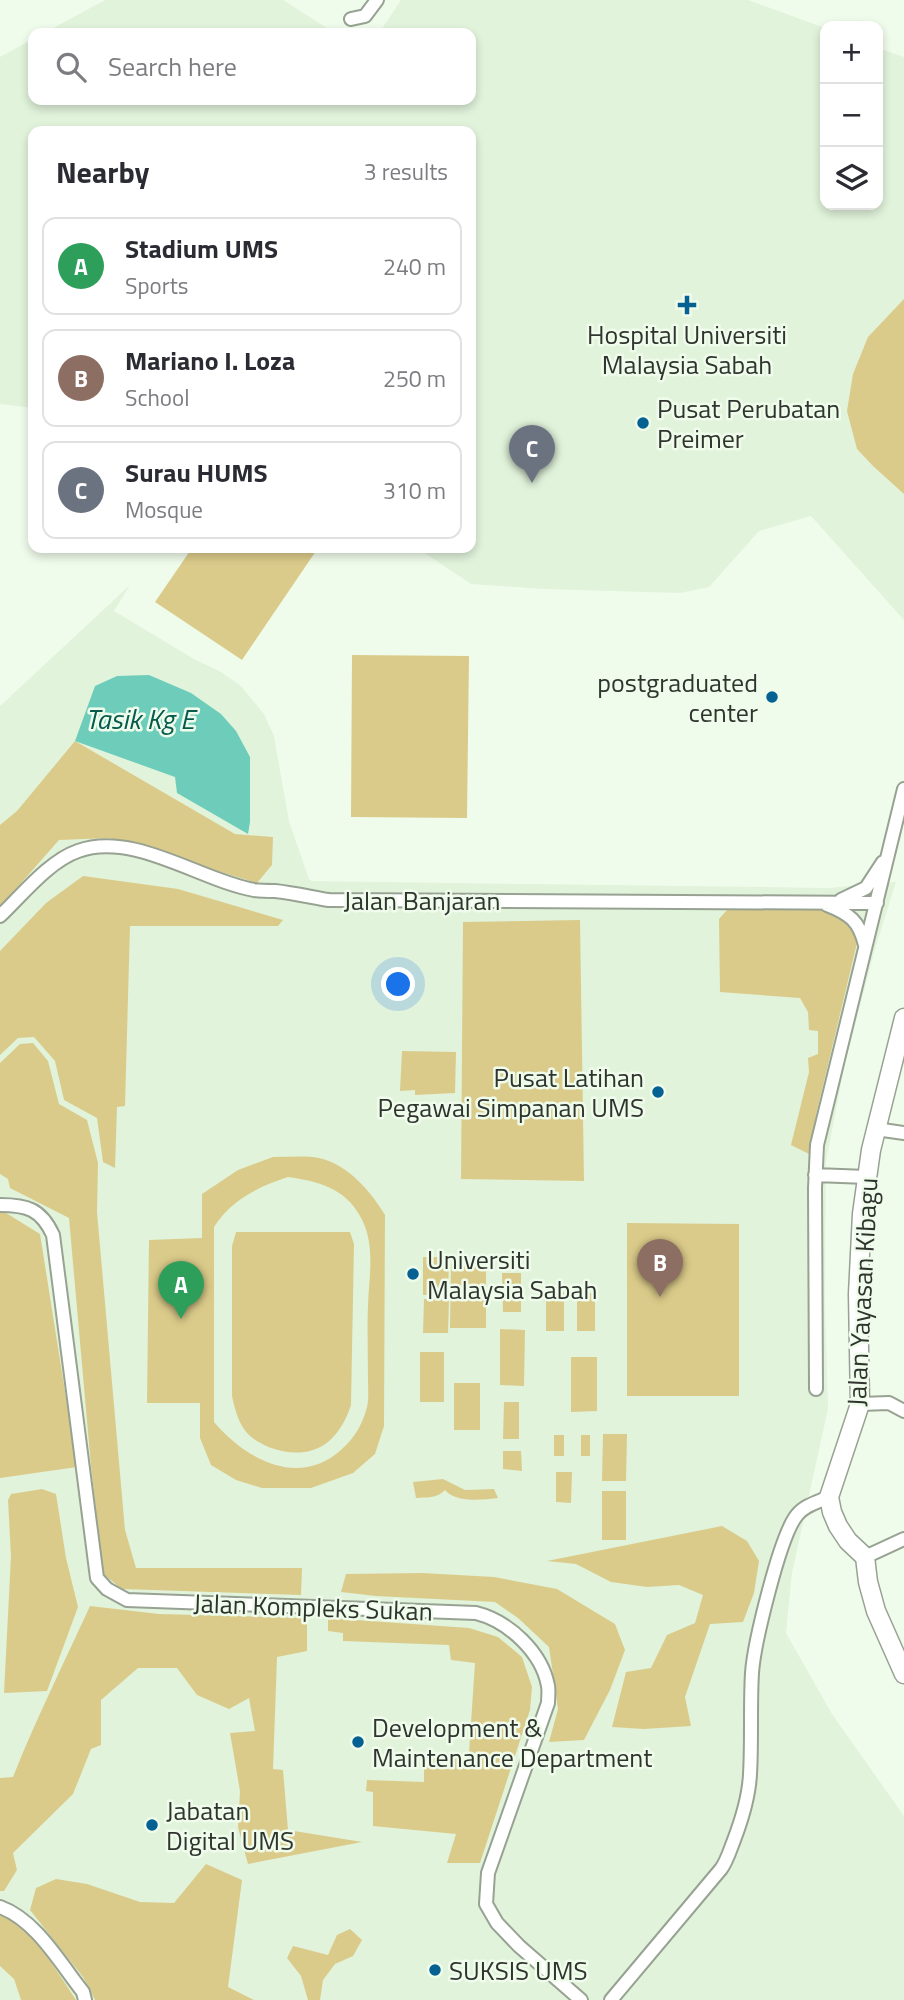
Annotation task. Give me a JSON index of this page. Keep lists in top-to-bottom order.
{
  "streets": {
    "street": ["Jalan Banjaran", "Jalan Yayasan Kibagu", "Jalan Kompleks Sukan"]
  },
  "water": ["Tasik Kg E"],
  "places": {
    "health": ["Hospital Universiti Malaysia Sabah"],
    "other": [
      "Pusat Perubatan Preimer",
      "postgraduated center",
      "Pusat Latihan Pegawai Simpanan UMS",
      "Universiti Malaysia Sabah",
      "Development & Maintenance Department",
      "Jabatan Digital UMS",
      "SUKSIS UMS"
    ]
  },
  "page": {
    "map_buttons": ["+", "−"],
    "search": "Search here",
    "heading": ["Nearby", "3 results"],
    "list": [
      {
        "mark": "A",
        "name": "Stadium UMS",
        "note": "Sports",
        "value": "240 m"
      },
      {
        "mark": "B",
        "name": "Mariano I. Loza",
        "note": "School",
        "value": "250 m"
      },
      {
        "mark": "C",
        "name": "Surau HUMS",
        "note": "Mosque",
        "value": "310 m"
      }
    ],
    "pins": ["C", "B", "A"]
  }
}
